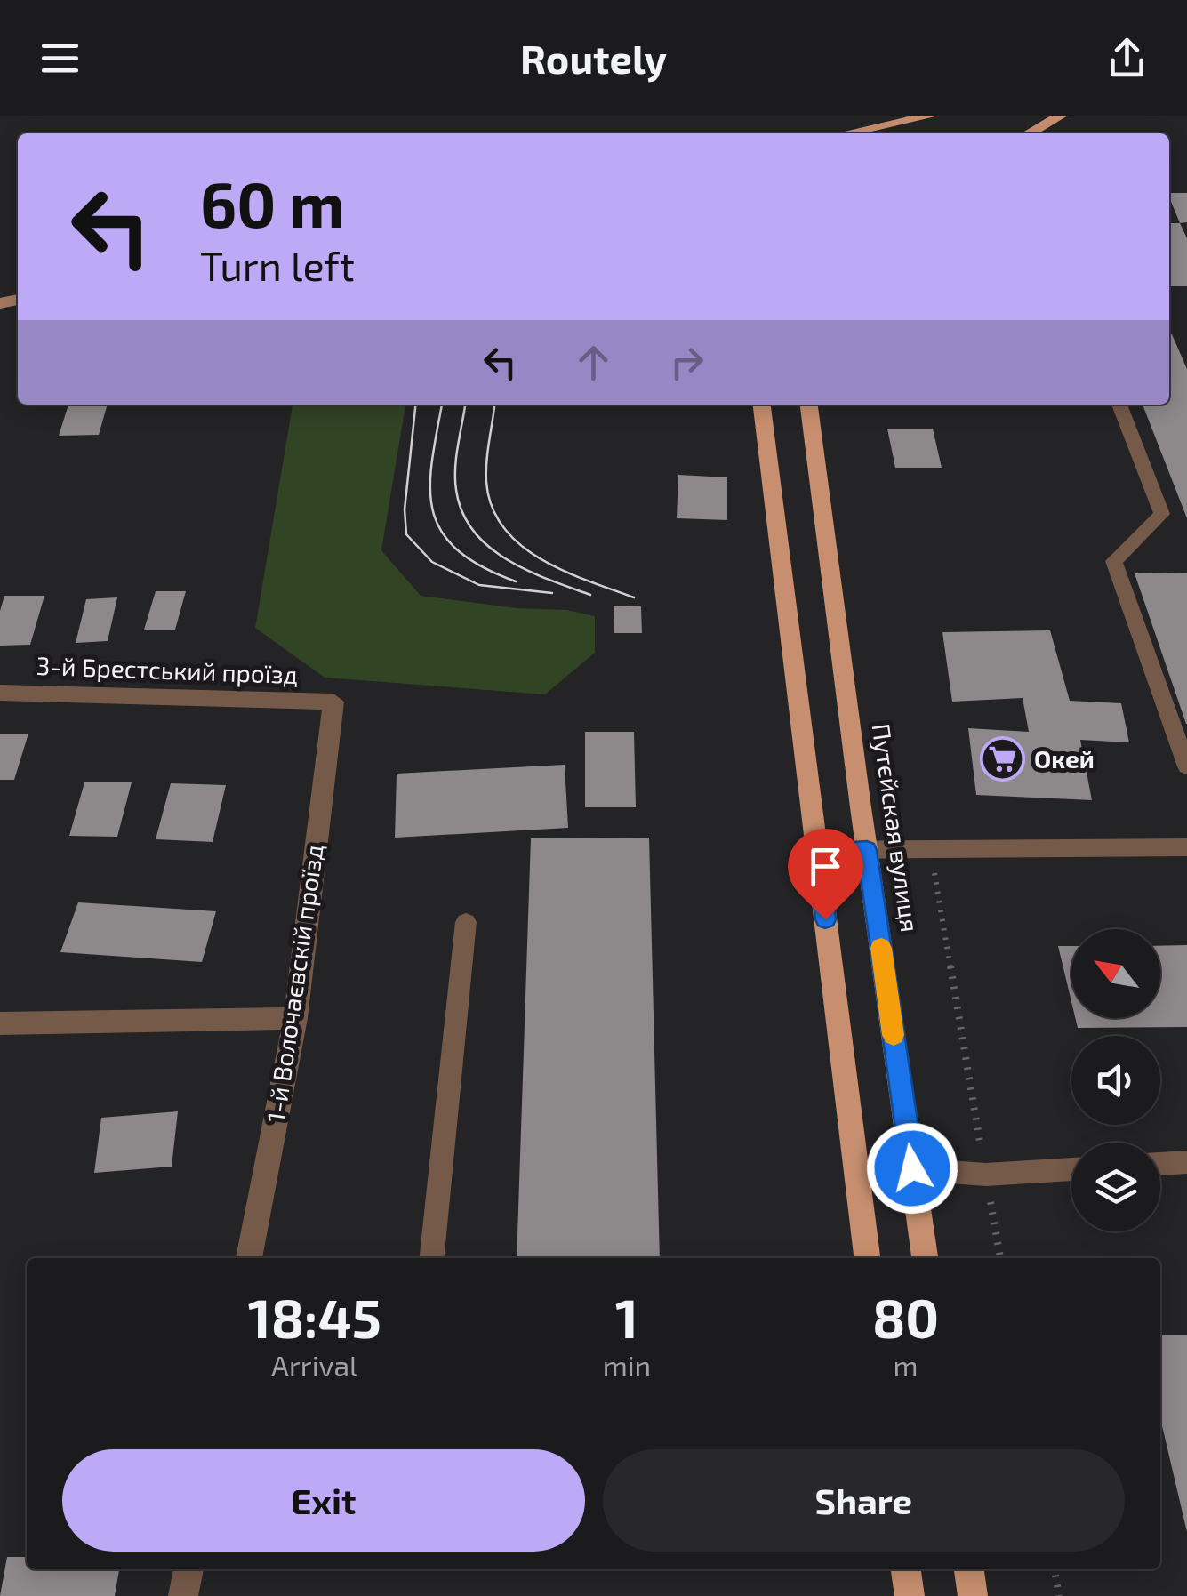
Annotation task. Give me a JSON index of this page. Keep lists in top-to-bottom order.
{
  "streets": {
    "main road": ["Путєйская вулиця"],
    "street": ["3-й Брестський проїзд", "1-й Волочаєвскій проїзд"]
  },
  "crossings": [
    ["3-й Брестський проїзд", "1-й Волочаєвскій проїзд"]
  ],
  "places": {
    "supermarket": ["Окей"]
  },
  "north": "top left",
  "page": {
    "header": "Routely",
    "turn": ["60 m", "Turn left"],
    "eta": [
      "18:45",
      "Arrival",
      "1",
      "min",
      "80",
      "m"
    ],
    "buttons": ["Exit", "Share"]
  }
}
